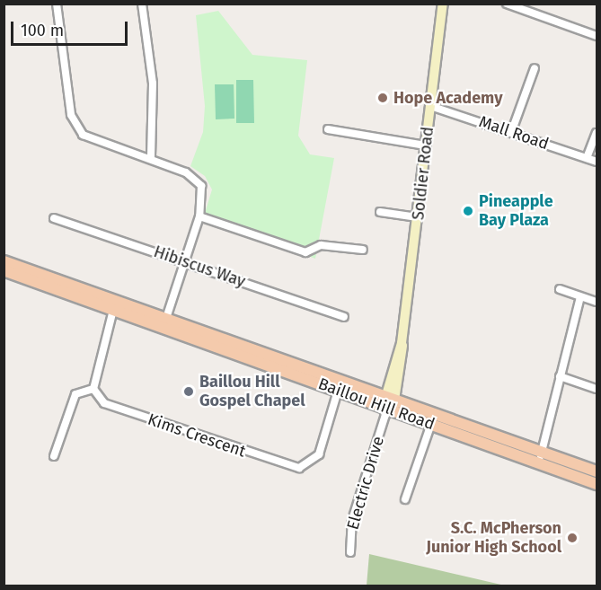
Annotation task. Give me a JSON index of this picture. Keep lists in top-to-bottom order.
{
  "streets": {
    "main road": ["Soldier Road", "Baillou Hill Road"],
    "street": [
      "Mall Road",
      "Hibiscus Way",
      "Kims Crescent",
      "Electric Drive"
    ]
  },
  "crossings": [
    ["Mall Road", "Soldier Road"],
    ["Soldier Road", "Baillou Hill Road"],
    ["Soldier Road", "Electric Drive"],
    ["Baillou Hill Road", "Kims Crescent"],
    ["Baillou Hill Road", "Electric Drive"]
  ],
  "places": [
    "Hope Academy",
    "Pineapple Bay Plaza",
    "Baillou Hill Gospel Chapel",
    "S.C. McPherson Junior High School"
  ],
  "scale_bar": "100 m"
}
